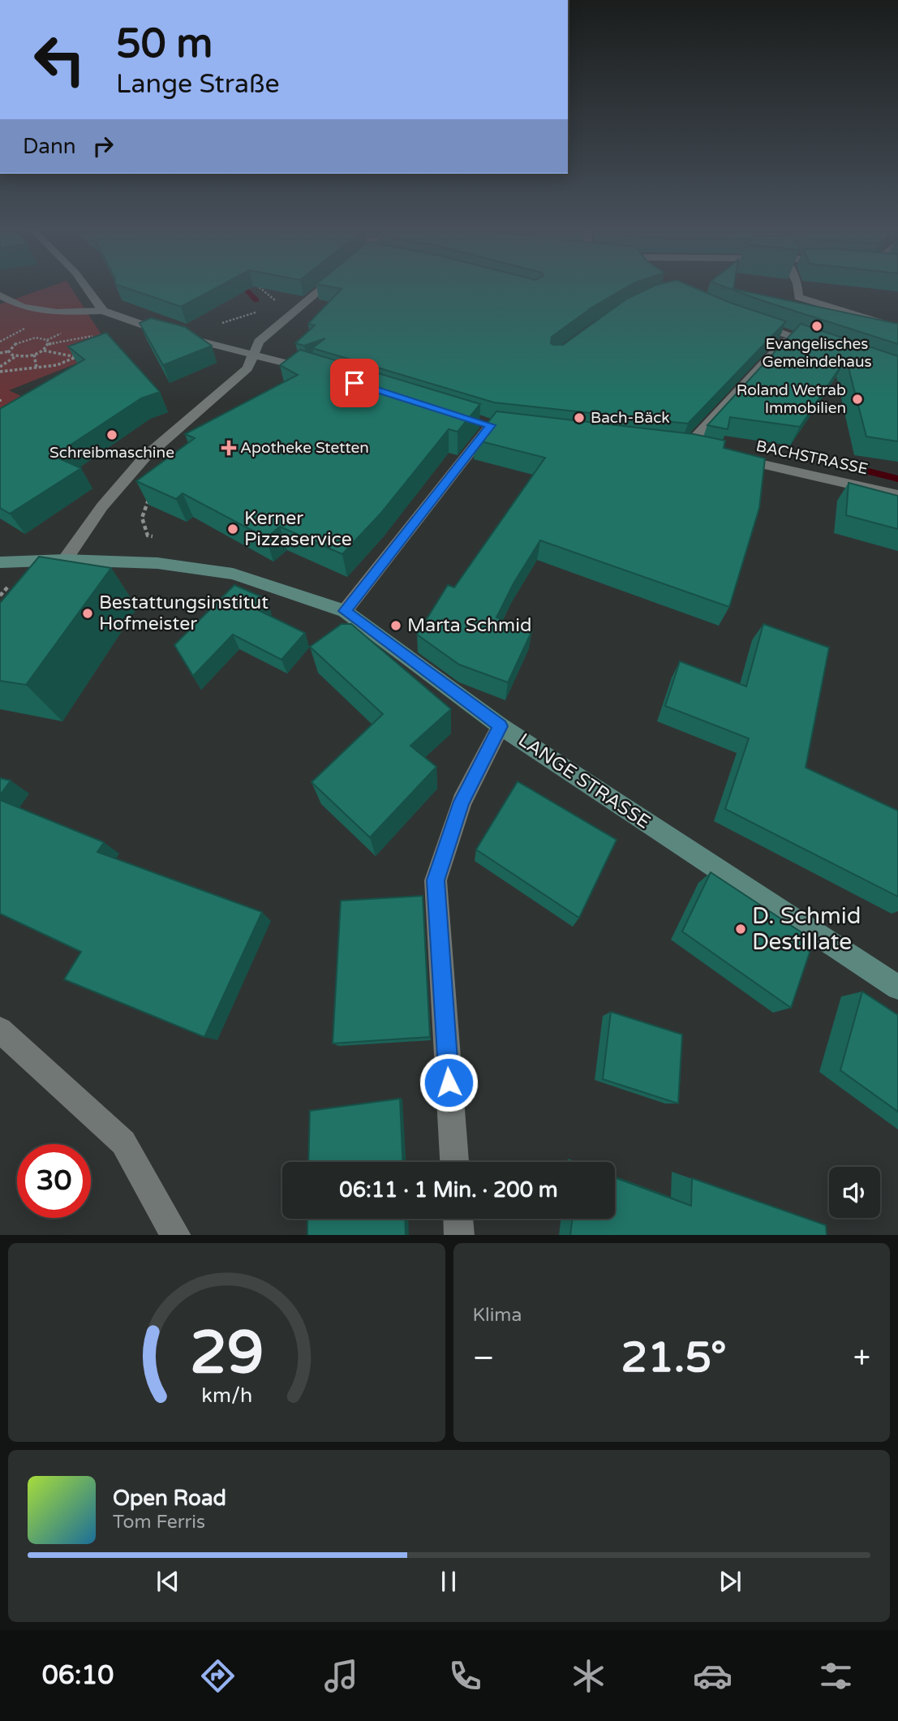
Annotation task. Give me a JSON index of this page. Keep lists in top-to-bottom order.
{
  "streets": {
    "main road": ["LANGE STRASSE"],
    "street": ["BACHSTRASSE"]
  },
  "places": {
    "other": [
      "Evangelisches Gemeindehaus",
      "Roland Wetrab Immobilien",
      "Bach-Bäck",
      "Schreibmaschine",
      "Kerner Pizzaservice",
      "Bestattungsinstitut Hofmeister",
      "Marta Schmid",
      "D. Schmid Destillate"
    ],
    "health": ["Apotheke Stetten"]
  },
  "page": {
    "turn": ["50 m", "Lange Straße"],
    "then": "Dann",
    "limit": "30",
    "trip": "06:11 · 1 Min. · 200 m",
    "tile": "Klima",
    "heat": ["−", "21.5°", "+"],
    "song": ["Open Road", "Tom Ferris"],
    "tabs": "06:10",
    "gauge": ["29", "km/h"]
  }
}
